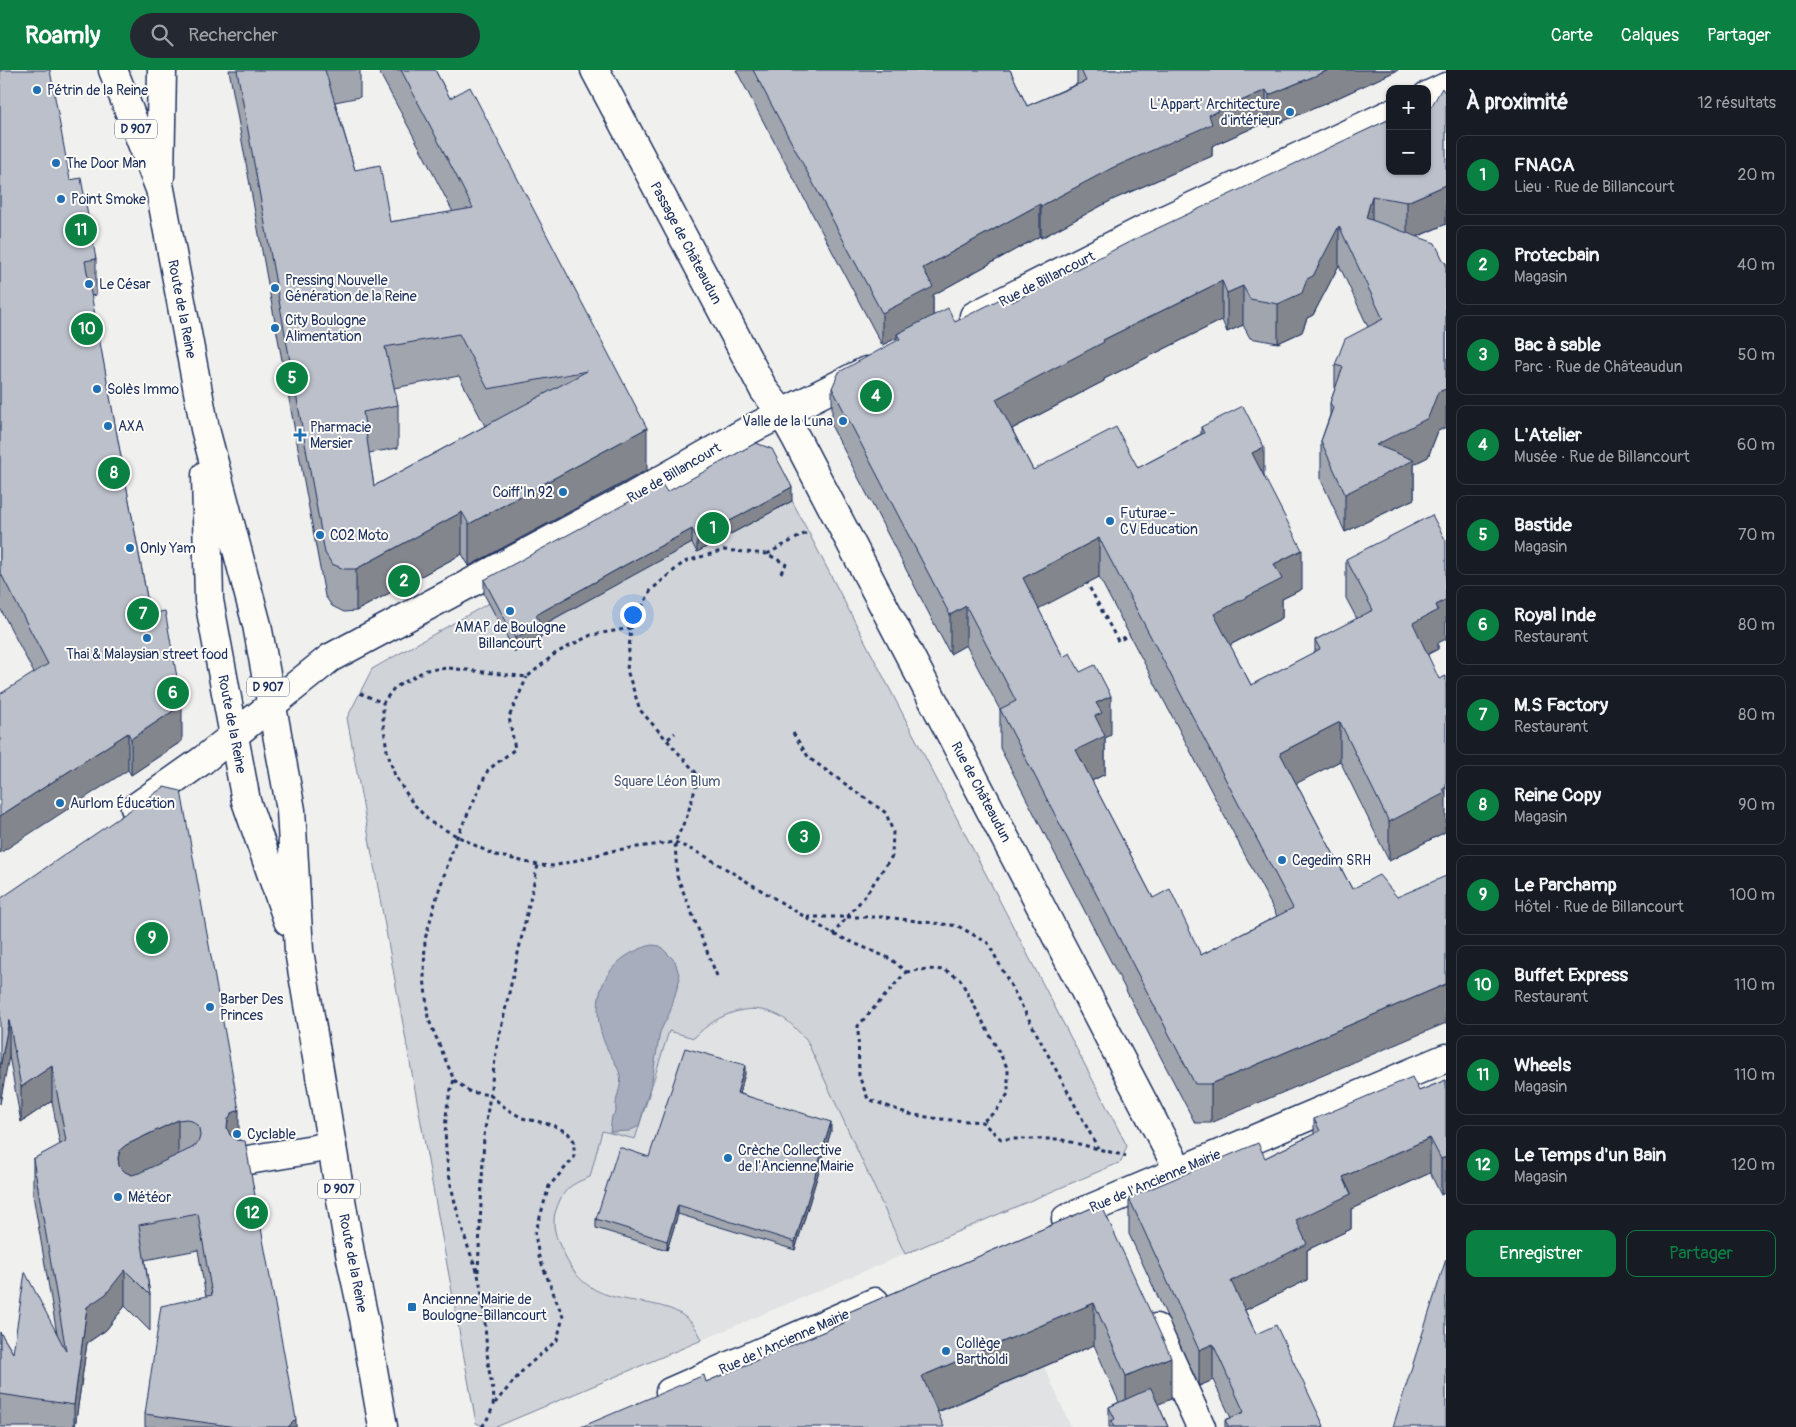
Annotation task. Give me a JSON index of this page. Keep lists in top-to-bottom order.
{
  "streets": {
    "street": [
      "D 907",
      "Passage de Châteaudun",
      "Rue de Billancourt",
      "Route de la Reine",
      "Rue de Châteaudun",
      "Rue de l'Ancienne Mairie"
    ]
  },
  "crossings": [
    ["Passage de Châteaudun", "Rue de Billancourt"],
    ["Passage de Châteaudun", "Rue de Châteaudun"],
    ["Rue de Billancourt", "Route de la Reine"],
    ["Rue de Billancourt", "Rue de Châteaudun"],
    ["Rue de Châteaudun", "Rue de l'Ancienne Mairie"]
  ],
  "parks": ["Square Léon Blum"],
  "places": {
    "other": [
      "Pétrin de la Reine",
      "L'Appart' Architecture d'intérieur",
      "The Door Man",
      "Point Smoke",
      "Le César",
      "Pressing Nouvelle Génération de la Reine",
      "City Boulogne Alimentation",
      "Solès Immo",
      "Valle de la Luna",
      "AXA",
      "Coiff'In 92",
      "Futurae - CV Education",
      "CO2 Moto",
      "Only Yam",
      "AMAP de Boulogne Billancourt",
      "Thai & Malaysian street food",
      "Aurlom Éducation",
      "Cegedim SRH",
      "Barber Des Princes",
      "Cyclable",
      "Crèche Collective de l'Ancienne Mairie",
      "Météor",
      "Collège Bartholdi"
    ],
    "health": ["Pharmacie Mersier"],
    "transit": ["Ancienne Mairie de Boulogne-Billancourt"]
  },
  "page": {
    "header": "Roamly",
    "search": "Rechercher",
    "nav": ["Carte", "Calques", "Partager"],
    "heading": ["À proximité", "12 résultats"],
    "map_buttons": ["+", "−"],
    "list": [
      {
        "mark": "1",
        "name": "FNACA",
        "note": "Lieu · Rue de Billancourt",
        "value": "20 m"
      },
      {
        "mark": "2",
        "name": "Protecbain",
        "note": "Magasin",
        "value": "40 m"
      },
      {
        "mark": "3",
        "name": "Bac à sable",
        "note": "Parc · Rue de Châteaudun",
        "value": "50 m"
      },
      {
        "mark": "4",
        "name": "L'Atelier",
        "note": "Musée · Rue de Billancourt",
        "value": "60 m"
      },
      {
        "mark": "5",
        "name": "Bastide",
        "note": "Magasin",
        "value": "70 m"
      },
      {
        "mark": "6",
        "name": "Royal Inde",
        "note": "Restaurant",
        "value": "80 m"
      },
      {
        "mark": "7",
        "name": "M.S Factory",
        "note": "Restaurant",
        "value": "80 m"
      },
      {
        "mark": "8",
        "name": "Reine Copy",
        "note": "Magasin",
        "value": "90 m"
      },
      {
        "mark": "9",
        "name": "Le Parchamp",
        "note": "Hôtel · Rue de Billancourt",
        "value": "100 m"
      },
      {
        "mark": "10",
        "name": "Buffet Express",
        "note": "Restaurant",
        "value": "110 m"
      },
      {
        "mark": "11",
        "name": "Wheels",
        "note": "Magasin",
        "value": "110 m"
      },
      {
        "mark": "12",
        "name": "Le Temps d'un Bain",
        "note": "Magasin",
        "value": "120 m"
      }
    ],
    "pins": [
      "11",
      "10",
      "5",
      "4",
      "8",
      "1",
      "2",
      "7",
      "6",
      "3",
      "9",
      "12"
    ],
    "buttons": ["Enregistrer", "Partager"]
  }
}
